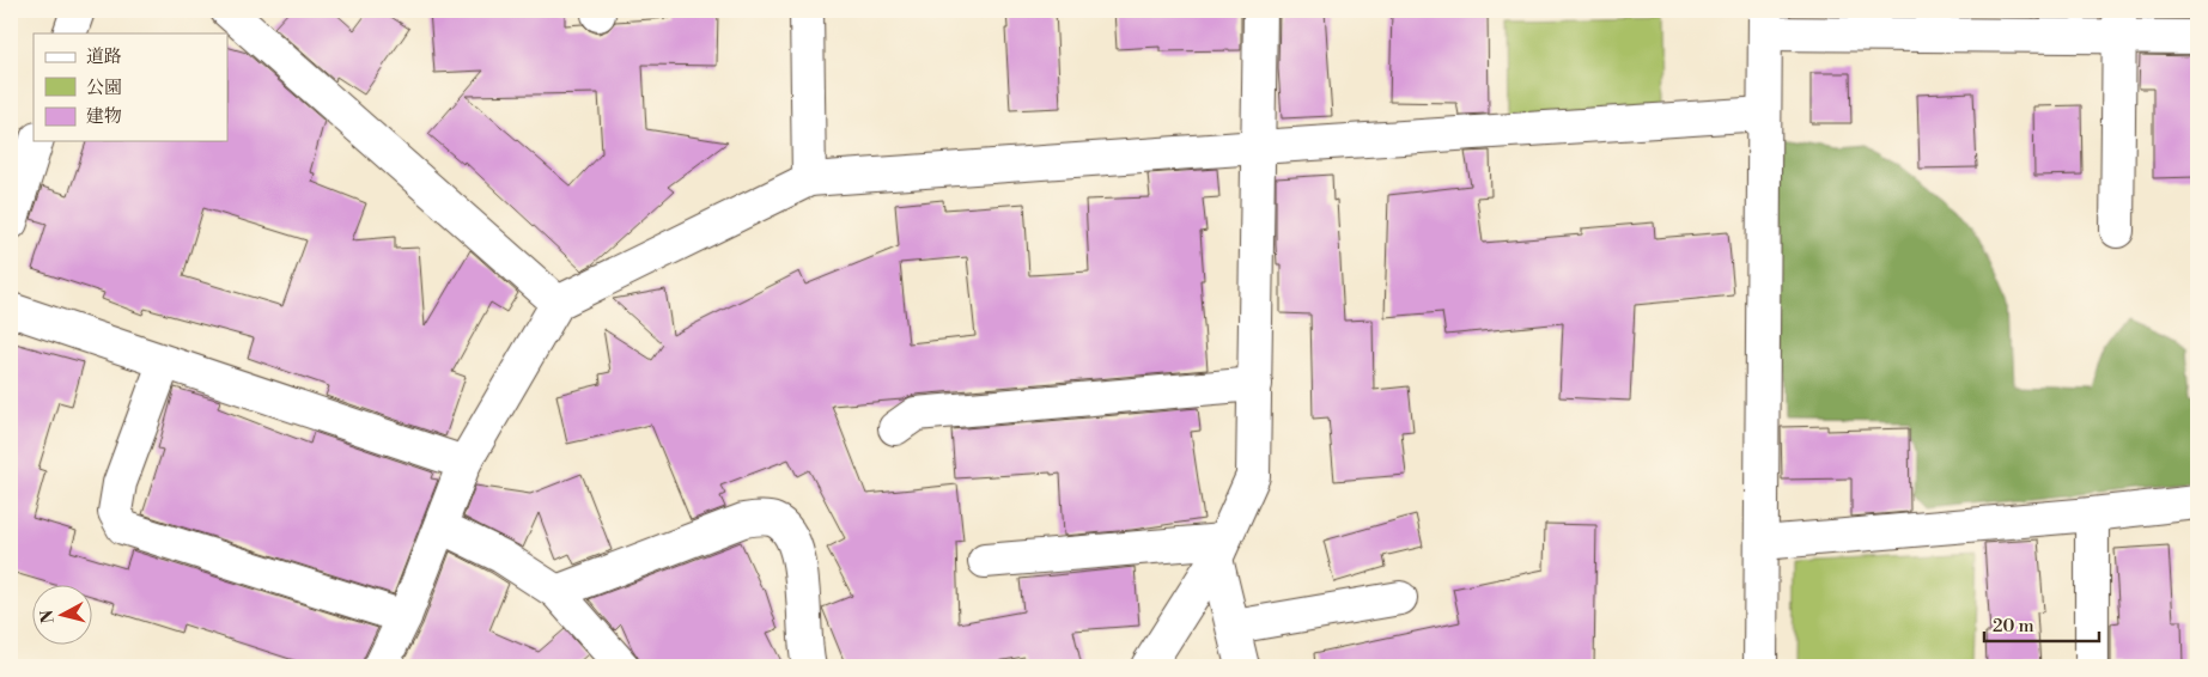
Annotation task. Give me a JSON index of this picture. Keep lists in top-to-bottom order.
{
  "legend": ["道路", "公園", "建物"],
  "scale_bar": "20 m",
  "north": "left"
}
